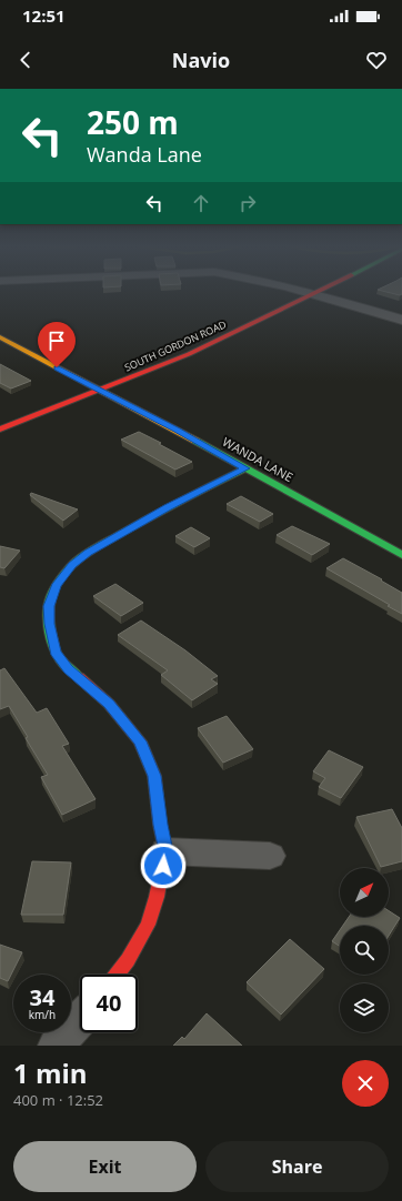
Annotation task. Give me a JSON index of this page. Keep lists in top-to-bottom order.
{
  "streets": {
    "street": ["SOUTH GORDON ROAD", "WANDA LANE"]
  },
  "crossings": [
    ["SOUTH GORDON ROAD", "WANDA LANE"]
  ],
  "north": "top right",
  "page": {
    "status": "12:51",
    "header": "Navio",
    "turn": ["250 m", "Wanda Lane"],
    "speed": "34 km/h",
    "limit": "40",
    "heading": ["1 min", "400 m · 12:52"],
    "buttons": ["Exit", "Share"]
  }
}
